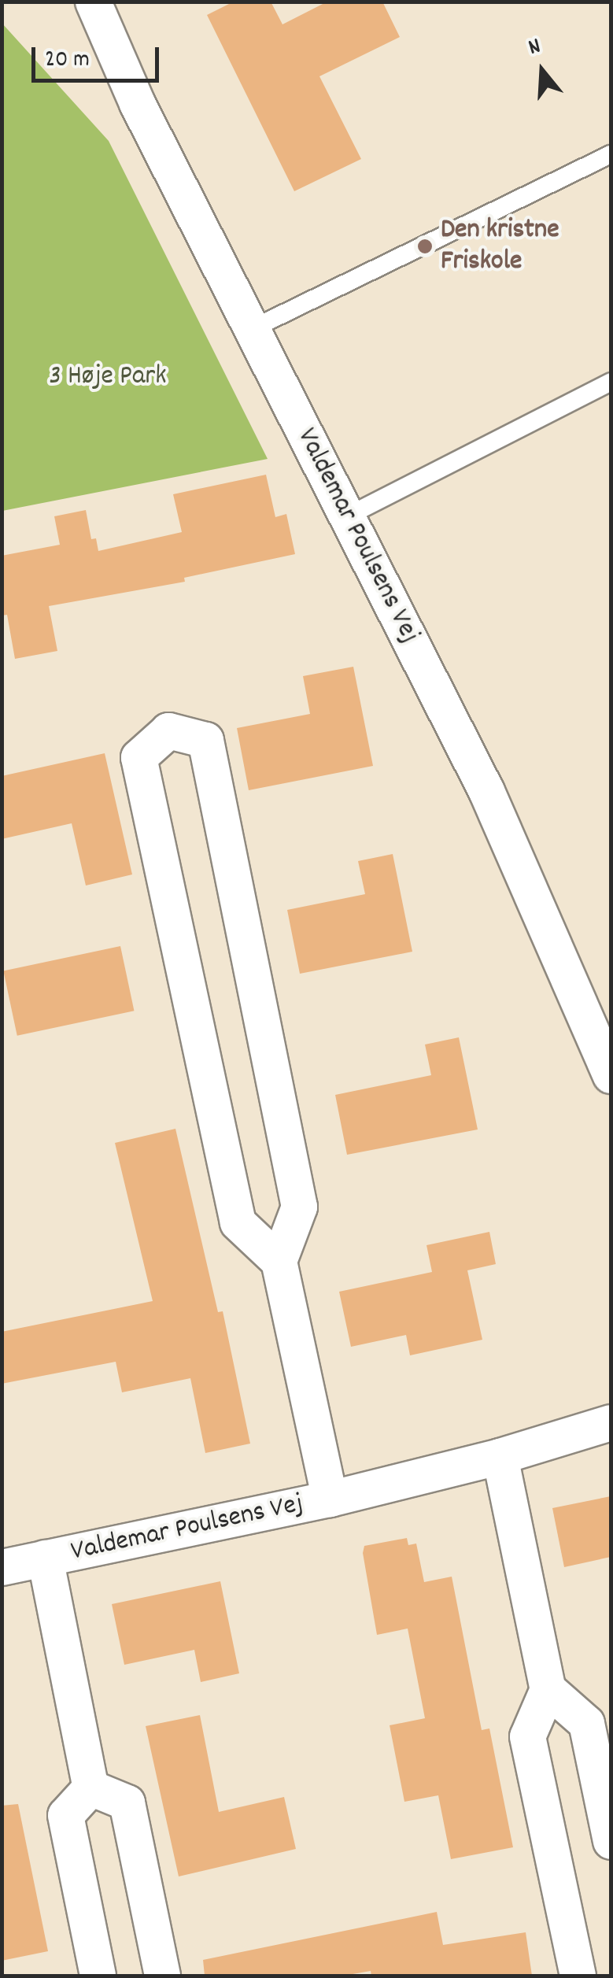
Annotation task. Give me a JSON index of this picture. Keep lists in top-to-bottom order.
{
  "streets": {
    "street": ["Valdemar Poulsens Vej"]
  },
  "parks": ["3 Høje Park"],
  "places": ["Den kristne Friskole"],
  "scale_bar": "20 m",
  "north": "top"
}
